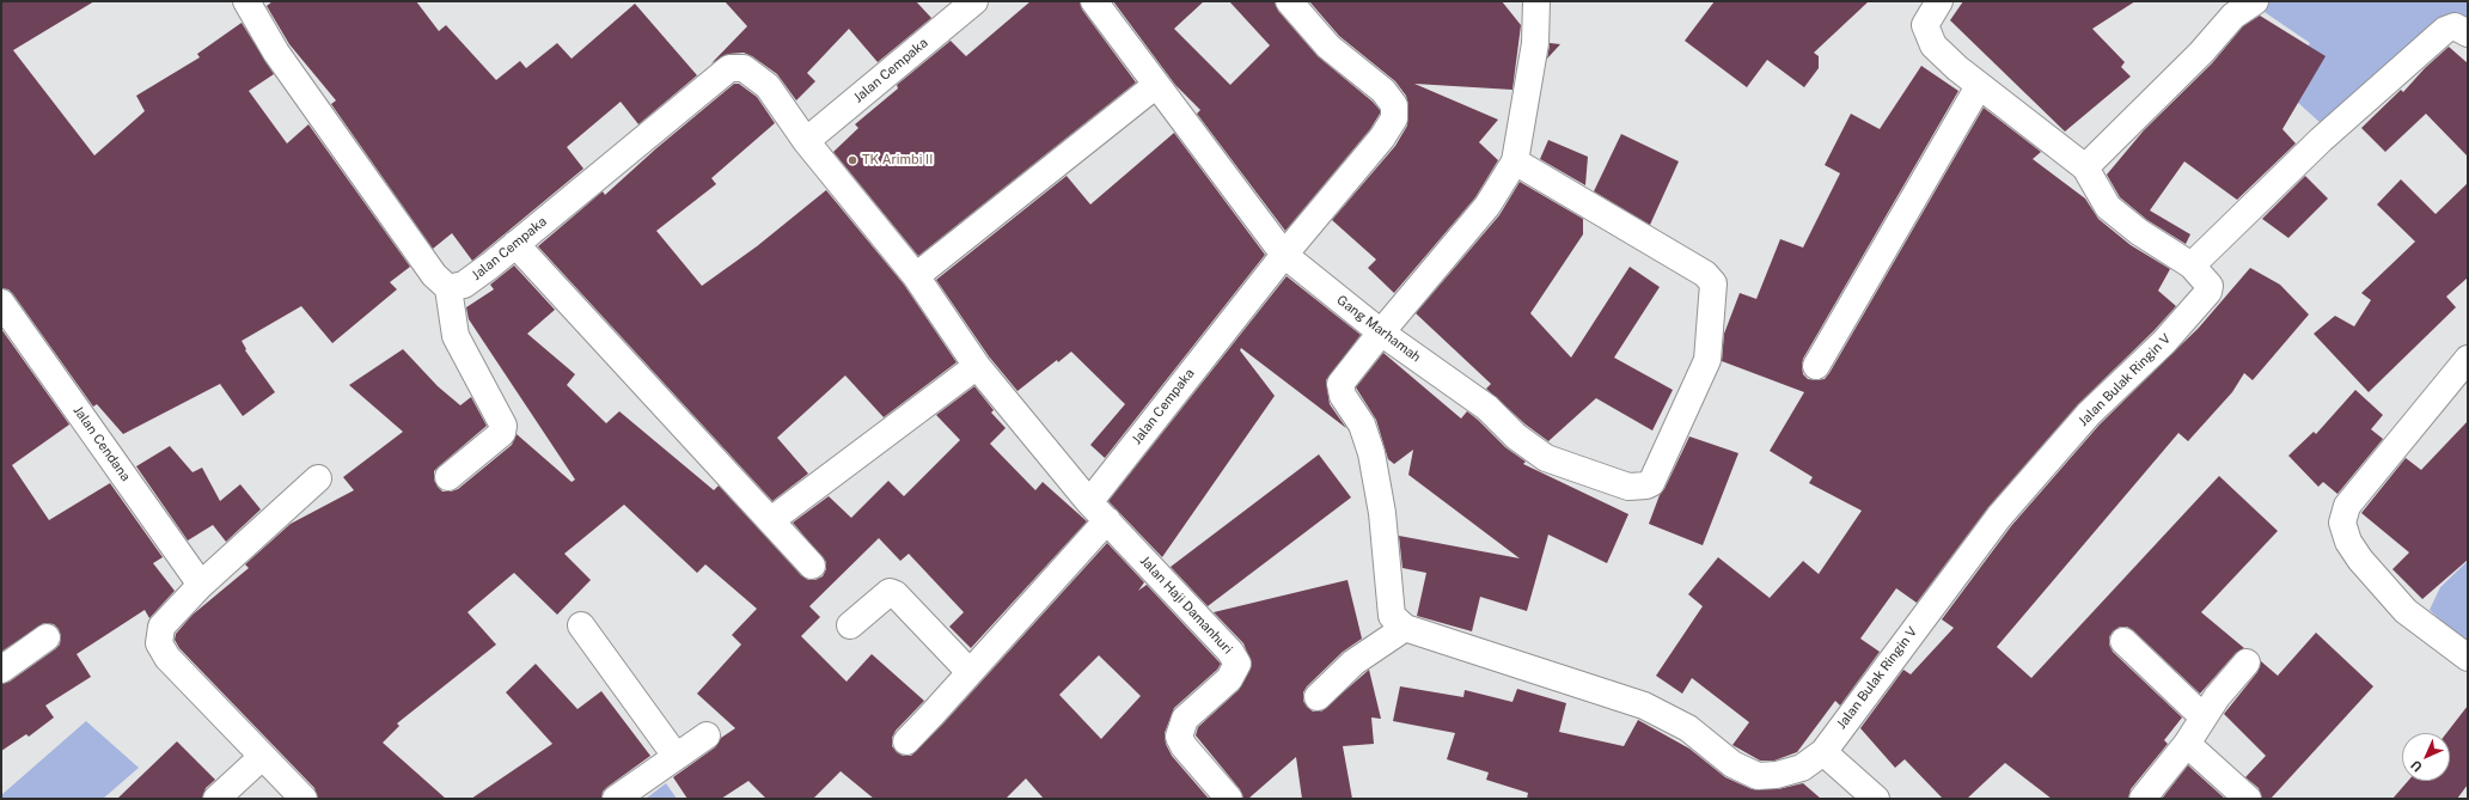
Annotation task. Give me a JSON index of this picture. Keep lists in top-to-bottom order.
{
  "streets": {
    "street": [
      "Jalan Cempaka",
      "Gang Marhamah",
      "Jalan Bulak Ringin V",
      "Jalan Cendana",
      "Jalan Haji Damanhuri"
    ]
  },
  "crossings": [
    ["Jalan Cempaka", "Gang Marhamah"],
    ["Jalan Cempaka", "Jalan Haji Damanhuri"]
  ],
  "places": ["TK Arimbi II"],
  "north": "bottom left"
}
